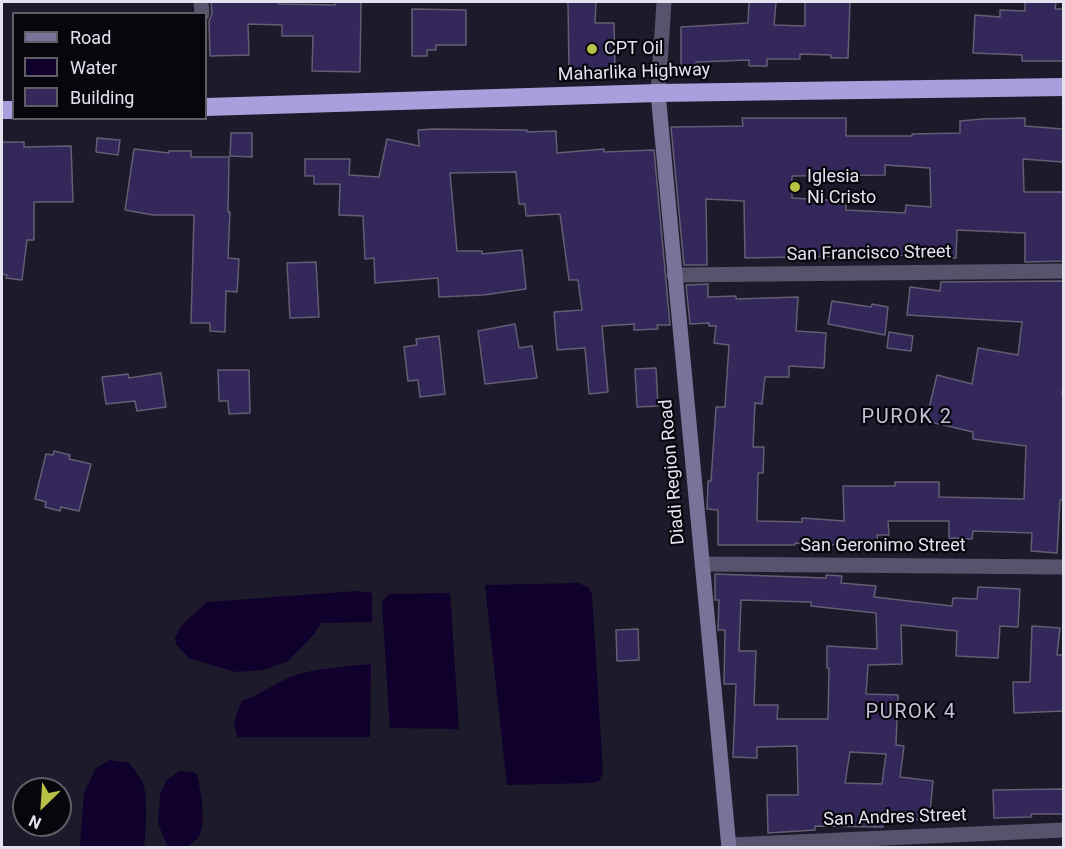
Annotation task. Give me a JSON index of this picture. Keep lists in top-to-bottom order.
{
  "streets": {
    "highway": ["Maharlika Highway"],
    "main road": ["Diadi Region Road"],
    "street": ["San Francisco Street", "San Geronimo Street", "San Andres Street"]
  },
  "crossings": [
    ["Maharlika Highway", "Diadi Region Road"],
    ["San Francisco Street", "Diadi Region Road"],
    ["Diadi Region Road", "San Geronimo Street"],
    ["Diadi Region Road", "San Andres Street"]
  ],
  "districts": ["PUROK 2", "PUROK 4"],
  "places": ["CPT Oil", "Iglesia Ni Cristo"],
  "legend": ["Road", "Water", "Building"],
  "north": "bottom left"
}
